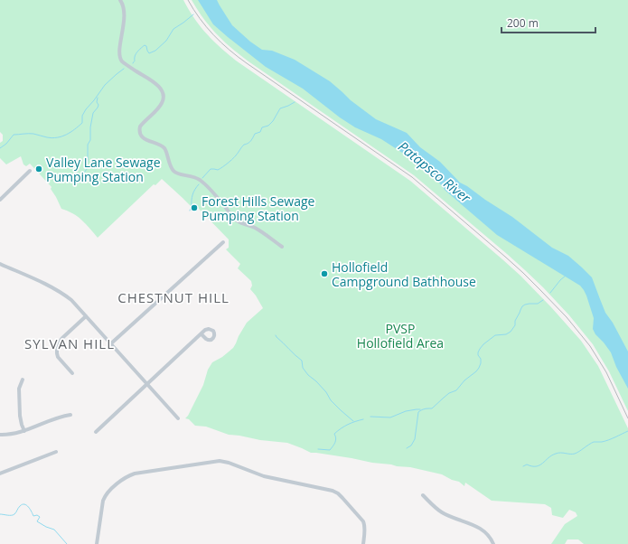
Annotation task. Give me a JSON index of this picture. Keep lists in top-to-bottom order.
{
  "districts": ["CHESTNUT HILL", "SYLVAN HILL"],
  "water": ["Patapsco River"],
  "parks": ["PVSP Hollofield Area"],
  "places": ["Valley Lane Sewage Pumping Station", "Forest Hills Sewage Pumping Station", "Hollofield Campground Bathhouse"],
  "scale_bar": "200 m"
}
